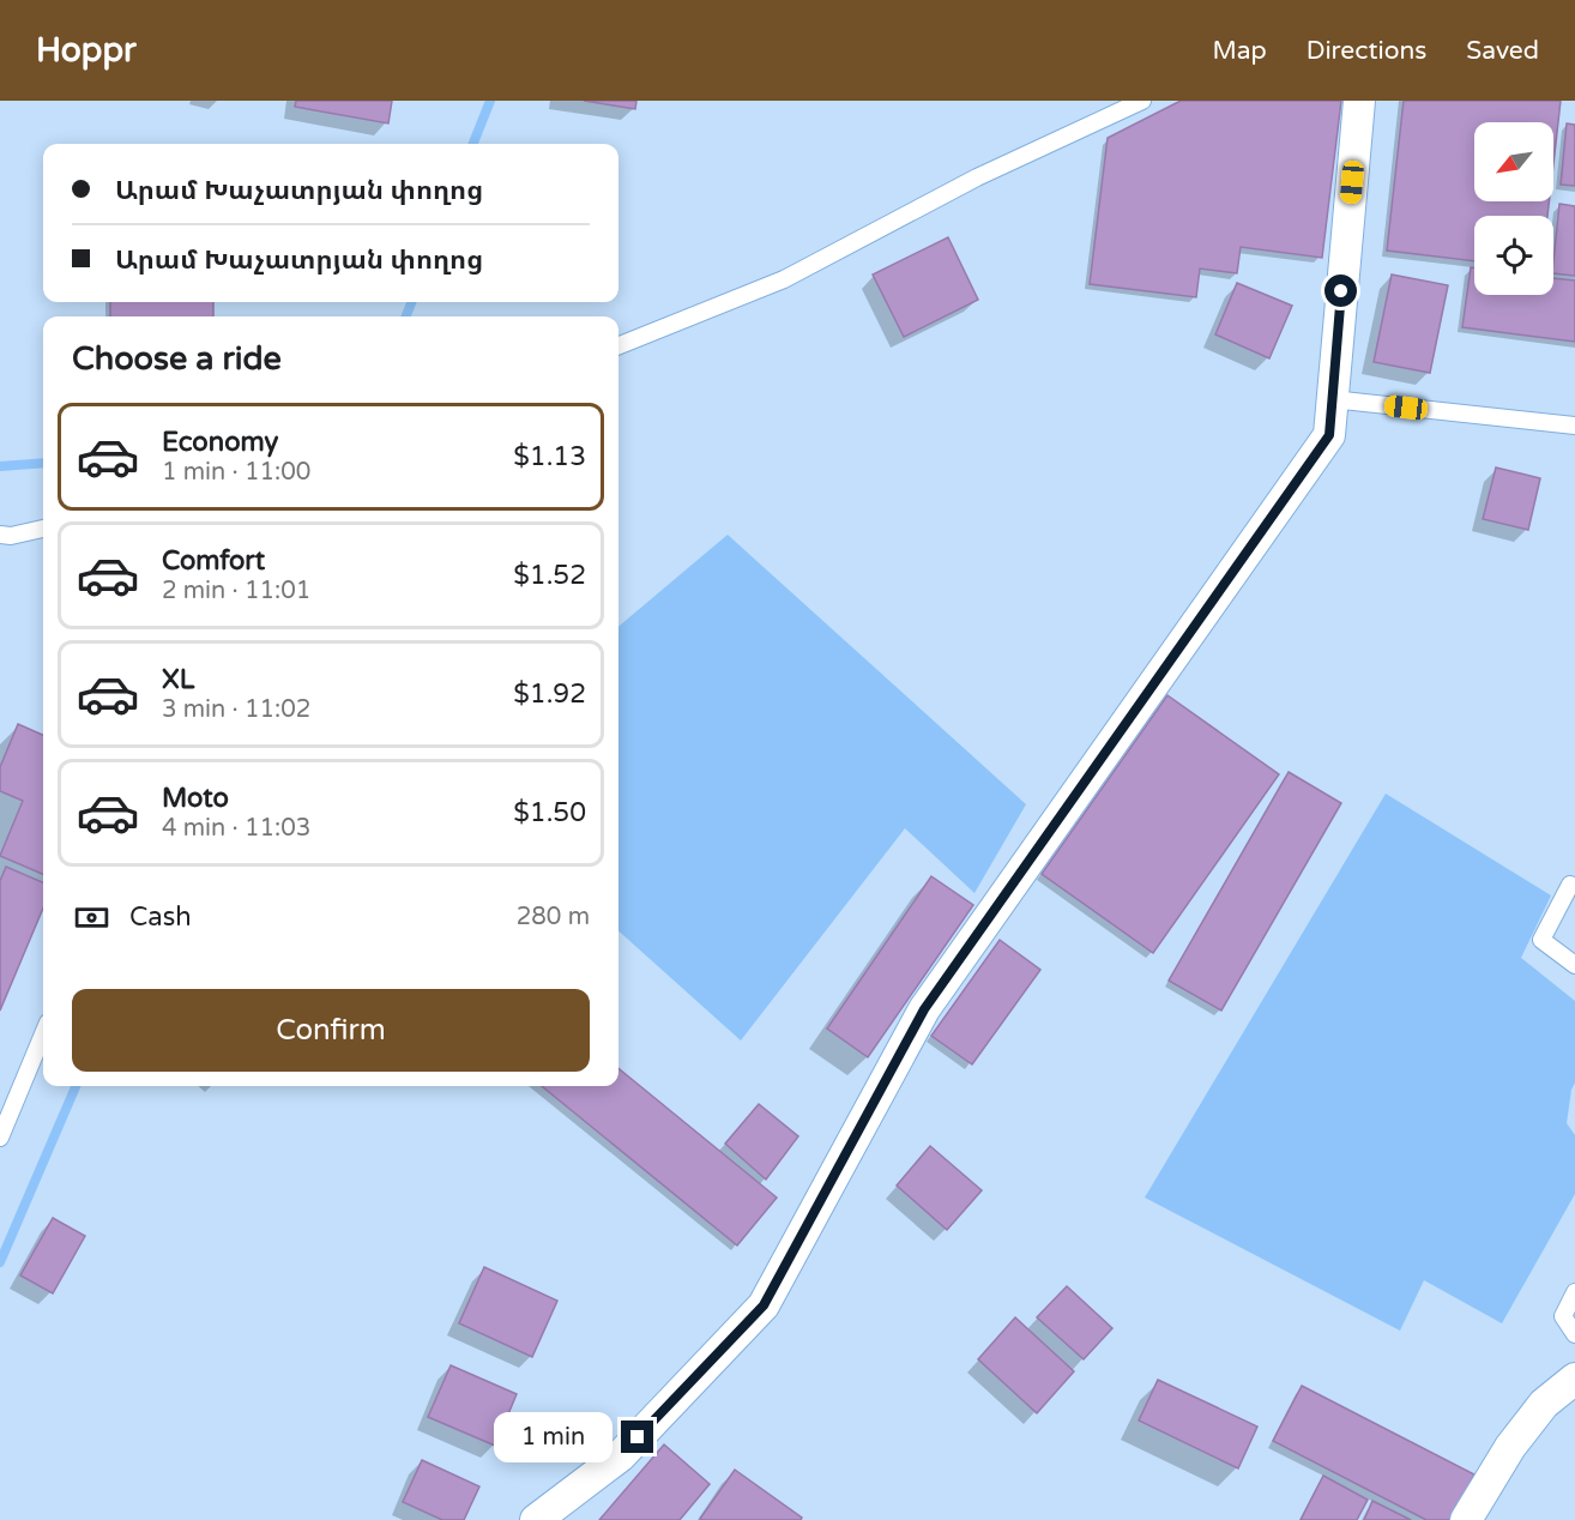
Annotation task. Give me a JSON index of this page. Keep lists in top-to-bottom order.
{
  "north": "bottom left",
  "page": {
    "header": "Hoppr",
    "nav": ["Map", "Directions", "Saved"],
    "banner": ["Արամ Խաչատրյան փողոց", "Արամ Խաչատրյան փողոց"],
    "heading": "Choose a ride",
    "list": [
      {
        "name": "Economy",
        "note": "1 min · 11:00",
        "value": "$1.13"
      },
      {
        "name": "Comfort",
        "note": "2 min · 11:01",
        "value": "$1.52"
      },
      {
        "name": "XL",
        "note": "3 min · 11:02",
        "value": "$1.92"
      },
      {
        "name": "Moto",
        "note": "4 min · 11:03",
        "value": "$1.50"
      }
    ],
    "pay": ["Cash", "280 m"],
    "buttons": "Confirm",
    "bubble": "1 min"
  }
}
